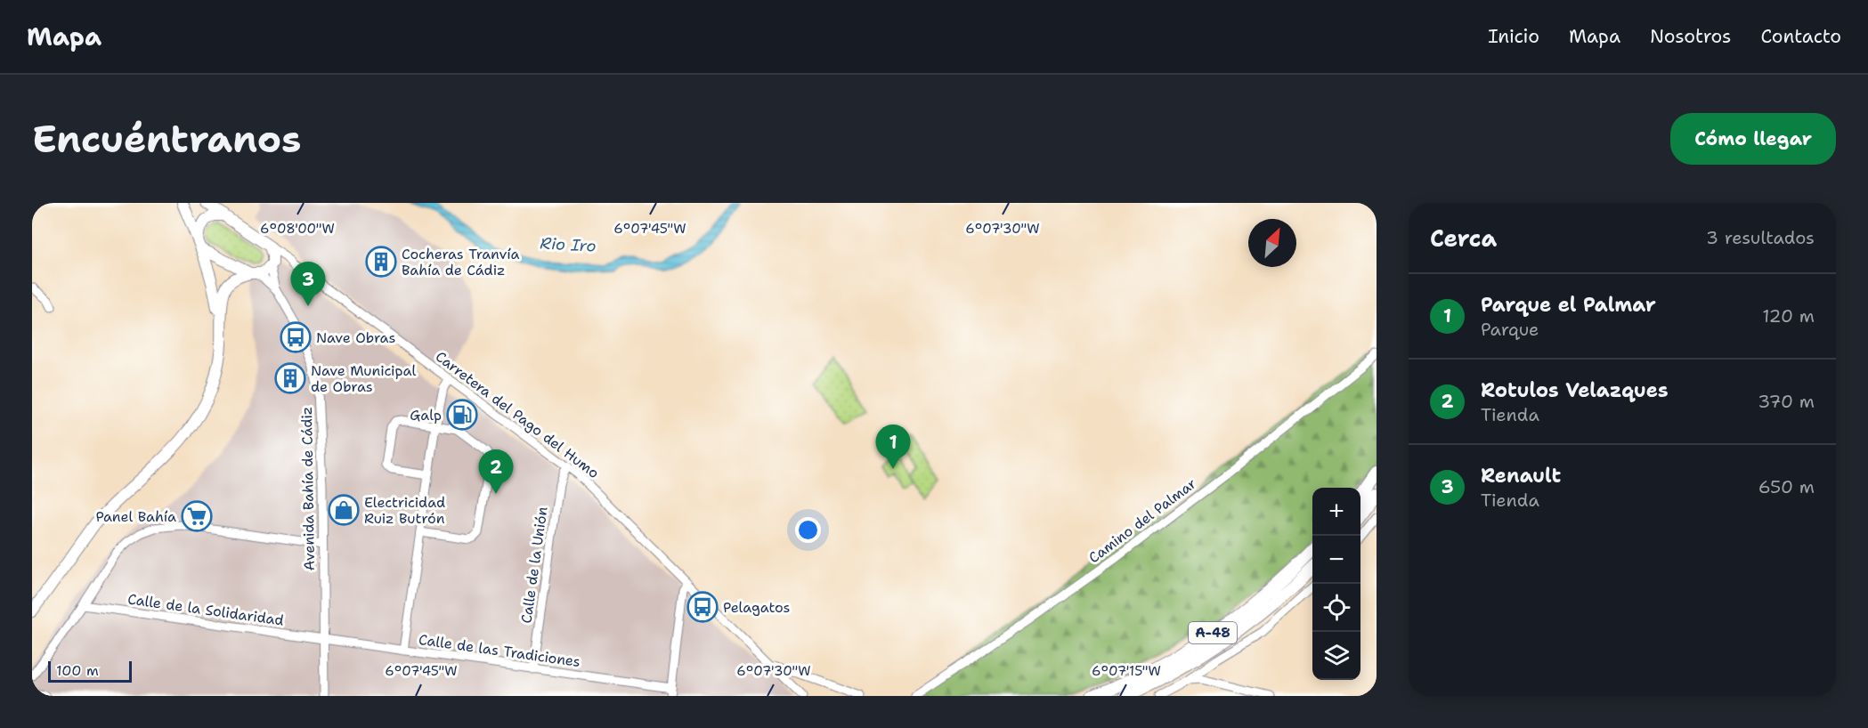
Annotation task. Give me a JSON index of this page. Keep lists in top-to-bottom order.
{
  "streets": {
    "highway": ["A-48"],
    "street": [
      "Carretera del Pago del Humo",
      "Avenida Bahía de Cádiz",
      "Camino del Palmar",
      "Calle de la Unión",
      "Calle de la Solidaridad",
      "Calle de las Tradiciones"
    ]
  },
  "crossings": [
    ["Carretera del Pago del Humo", "Calle de la Unión"],
    ["Avenida Bahía de Cádiz", "Calle de la Solidaridad"],
    ["Avenida Bahía de Cádiz", "Calle de las Tradiciones"],
    ["Calle de la Unión", "Calle de las Tradiciones"],
    ["Calle de la Solidaridad", "Calle de las Tradiciones"]
  ],
  "water": ["Rio Iro"],
  "places": {
    "building": ["Cocheras Tranvía Bahía de Cádiz", "Nave Municipal de Obras"],
    "bus stop": ["Nave Obras", "Pelagatos"],
    "fuel station": ["Galp"],
    "shop": ["Electricidad Ruiz Butrón"],
    "supermarket": ["Panel Bahía"]
  },
  "scale_bar": "100 m",
  "north": "top right",
  "page": {
    "header": "Mapa",
    "nav": [
      "Inicio",
      "Mapa",
      "Nosotros",
      "Contacto"
    ],
    "buttons": "Cómo llegar",
    "title": "Encuéntranos",
    "heading": ["Cerca", "3 resultados"],
    "pins": ["3", "1", "2"],
    "list": [
      {
        "mark": "1",
        "name": "Parque el Palmar",
        "note": "Parque",
        "value": "120 m"
      },
      {
        "mark": "2",
        "name": "Rotulos Velazques",
        "note": "Tienda",
        "value": "370 m"
      },
      {
        "mark": "3",
        "name": "Renault",
        "note": "Tienda",
        "value": "650 m"
      }
    ],
    "map_buttons": ["+", "−"],
    "scale": "100 m"
  },
  "coordinates": [
    "6°08'00\"W",
    "6°07'45\"W",
    "6°07'30\"W",
    "6°07'15\"W"
  ]
}
